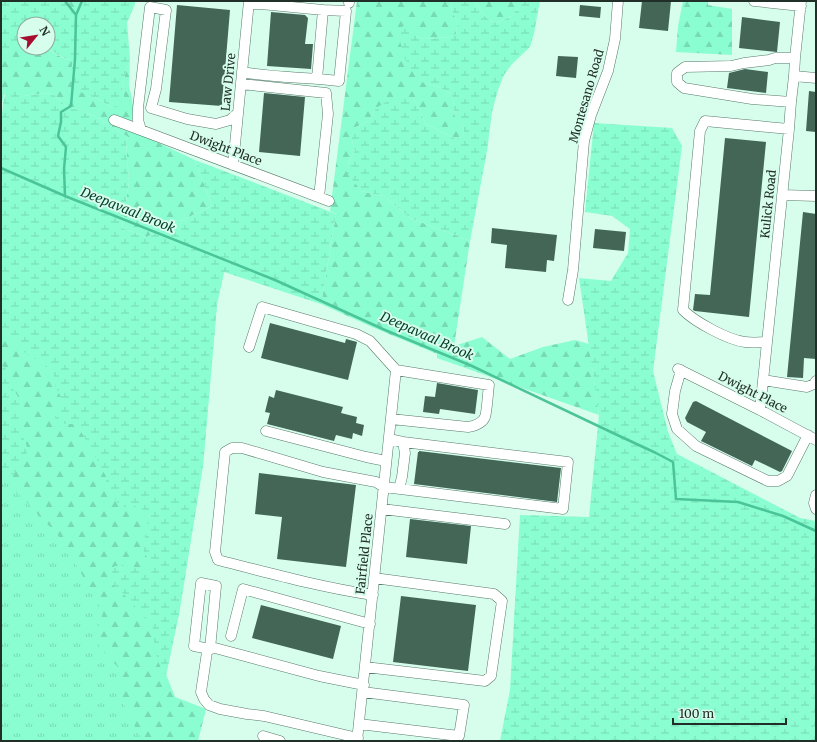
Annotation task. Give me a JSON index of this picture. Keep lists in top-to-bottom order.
{
  "streets": {
    "street": [
      "Law Drive",
      "Montesano Road",
      "Dwight Place",
      "Kulick Road",
      "Fairfield Place"
    ]
  },
  "crossings": [
    ["Law Drive", "Dwight Place"],
    ["Dwight Place", "Kulick Road"]
  ],
  "water": ["Deepavaal Brook"],
  "scale_bar": "100 m",
  "north": "top right"
}
